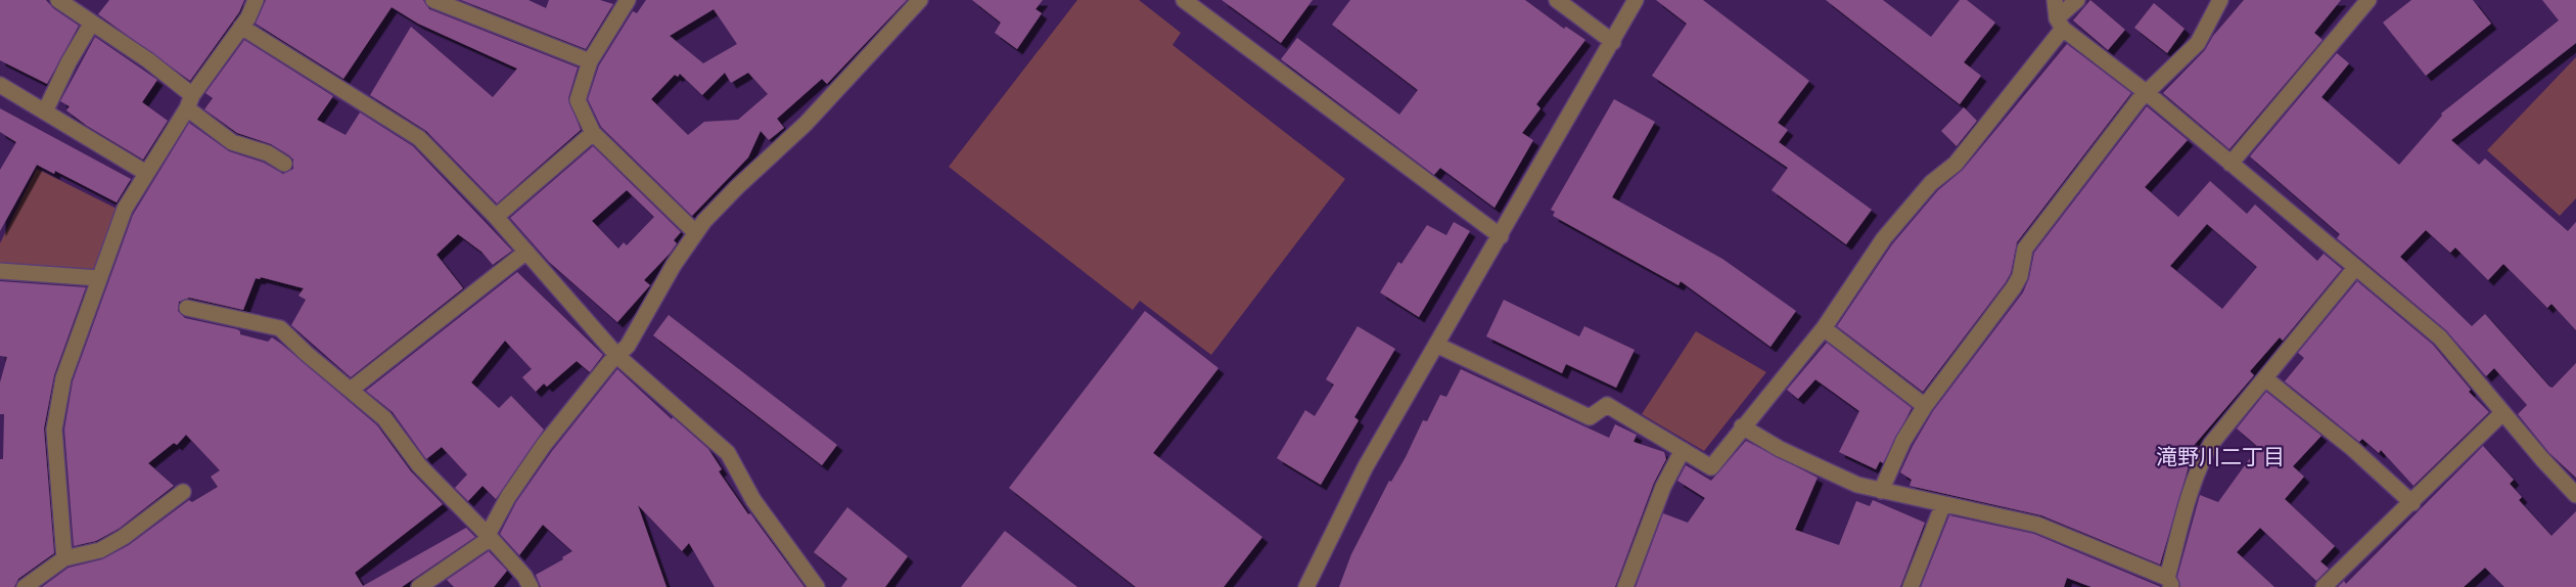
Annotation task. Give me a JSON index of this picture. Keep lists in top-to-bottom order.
{
  "districts": ["滝野川二丁目"]
}
